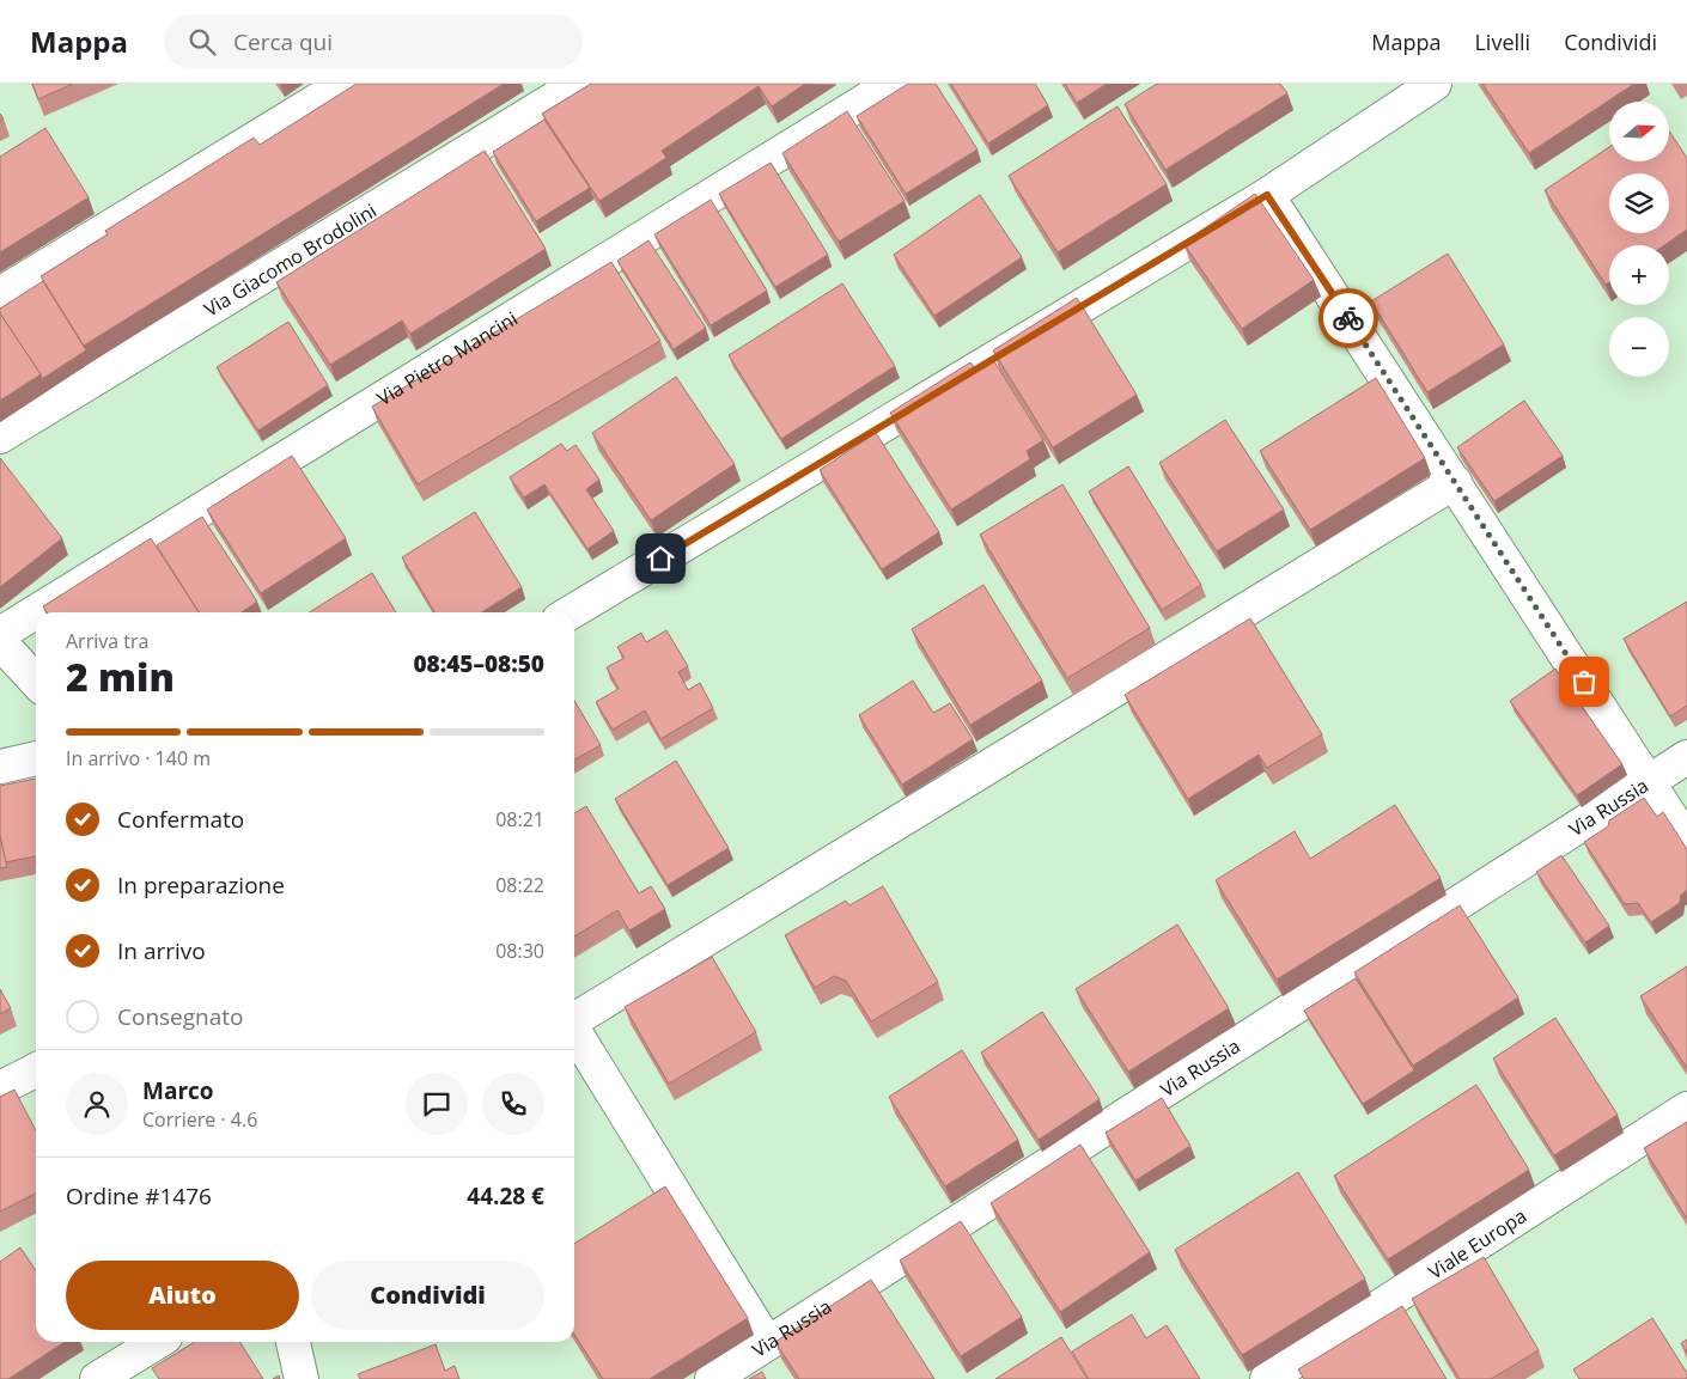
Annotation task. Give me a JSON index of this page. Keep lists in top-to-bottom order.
{
  "streets": {
    "street": [
      "Via Giacomo Brodolini",
      "Via Pietro Mancini",
      "Via Russia",
      "Viale Europa"
    ]
  },
  "north": "right",
  "page": {
    "header": "Mappa",
    "search": "Cerca qui",
    "nav": ["Mappa", "Livelli", "Condividi"],
    "map_buttons": ["+", "−"],
    "heading": ["2 min", "Arriva tra", "08:45–08:50"],
    "panel": [
      "Marco",
      "Corriere · 4.6",
      "Ordine #1476",
      "44.28 €"
    ],
    "bar": "In arrivo · 140 m",
    "list": [
      ["Confermato", "08:21"],
      ["In preparazione", "08:22"],
      ["In arrivo", "08:30"],
      "Consegnato"
    ],
    "buttons": ["Aiuto", "Condividi"]
  }
}
